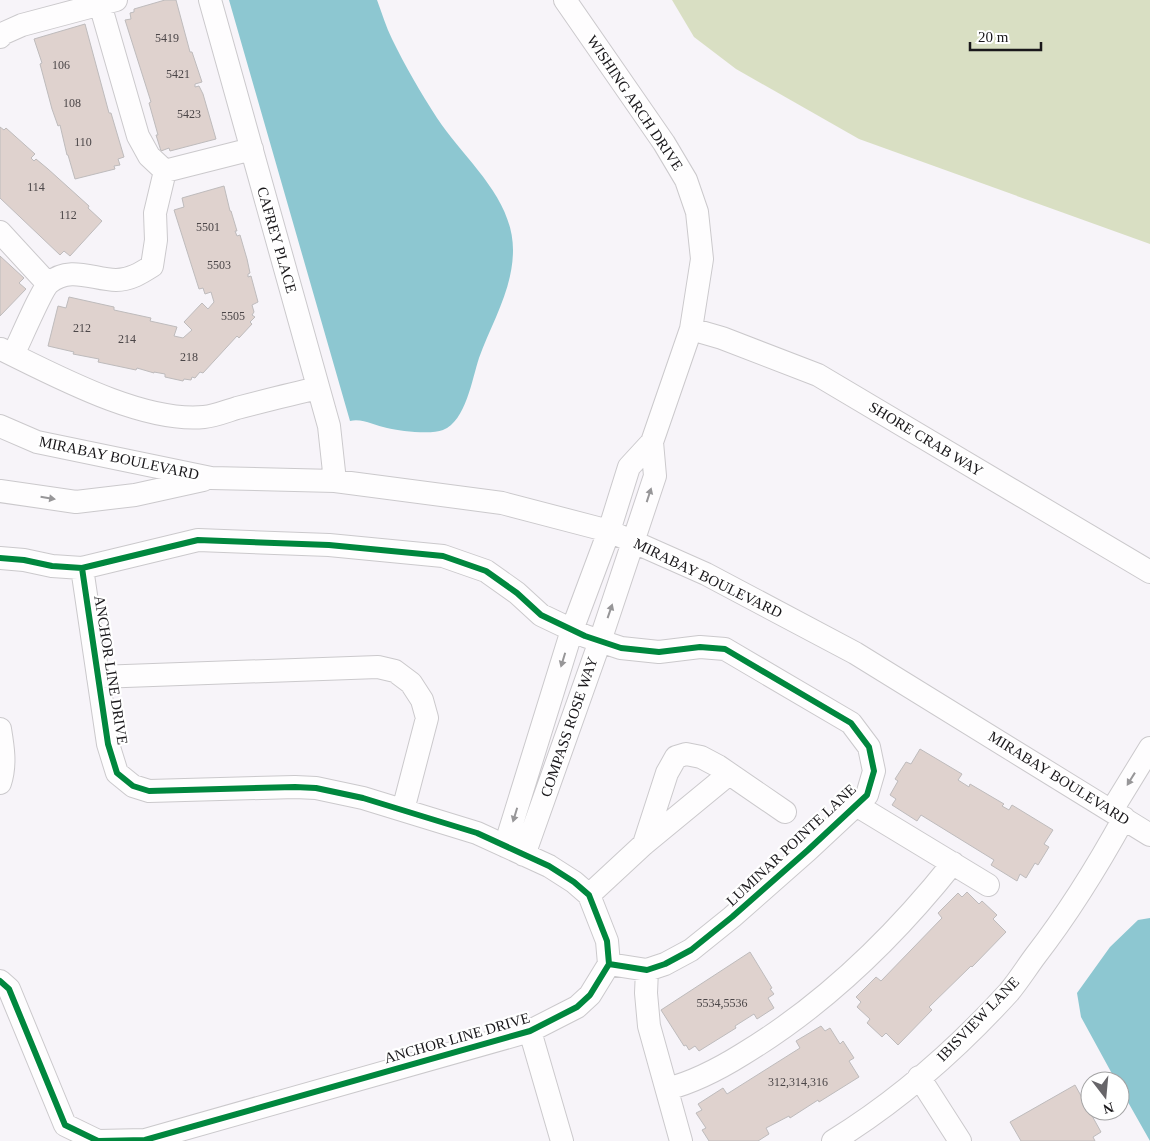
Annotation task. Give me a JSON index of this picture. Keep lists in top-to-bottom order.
{
  "streets": {
    "street": [
      "WISHING ARCH DRIVE",
      "CAFREY PLACE",
      "SHORE CRAB WAY",
      "MIRABAY BOULEVARD",
      "ANCHOR LINE DRIVE",
      "COMPASS ROSE WAY",
      "LUMINAR POINTE LANE",
      "IBISVIEW LANE"
    ]
  },
  "crossings": [
    ["WISHING ARCH DRIVE", "SHORE CRAB WAY"],
    ["WISHING ARCH DRIVE", "MIRABAY BOULEVARD"],
    ["WISHING ARCH DRIVE", "COMPASS ROSE WAY"],
    ["CAFREY PLACE", "MIRABAY BOULEVARD"],
    ["MIRABAY BOULEVARD", "COMPASS ROSE WAY"],
    ["MIRABAY BOULEVARD", "IBISVIEW LANE"],
    ["ANCHOR LINE DRIVE", "COMPASS ROSE WAY"],
    ["ANCHOR LINE DRIVE", "LUMINAR POINTE LANE"],
    ["COMPASS ROSE WAY", "LUMINAR POINTE LANE"]
  ],
  "house_numbers": [
    "5419",
    "106",
    "5421",
    "108",
    "5423",
    "110",
    "114",
    "112",
    "5501",
    "5503",
    "5505",
    "212",
    "214",
    "218",
    "5534,5536",
    "312,314,316"
  ],
  "scale_bar": "20 m",
  "north": "bottom"
}
